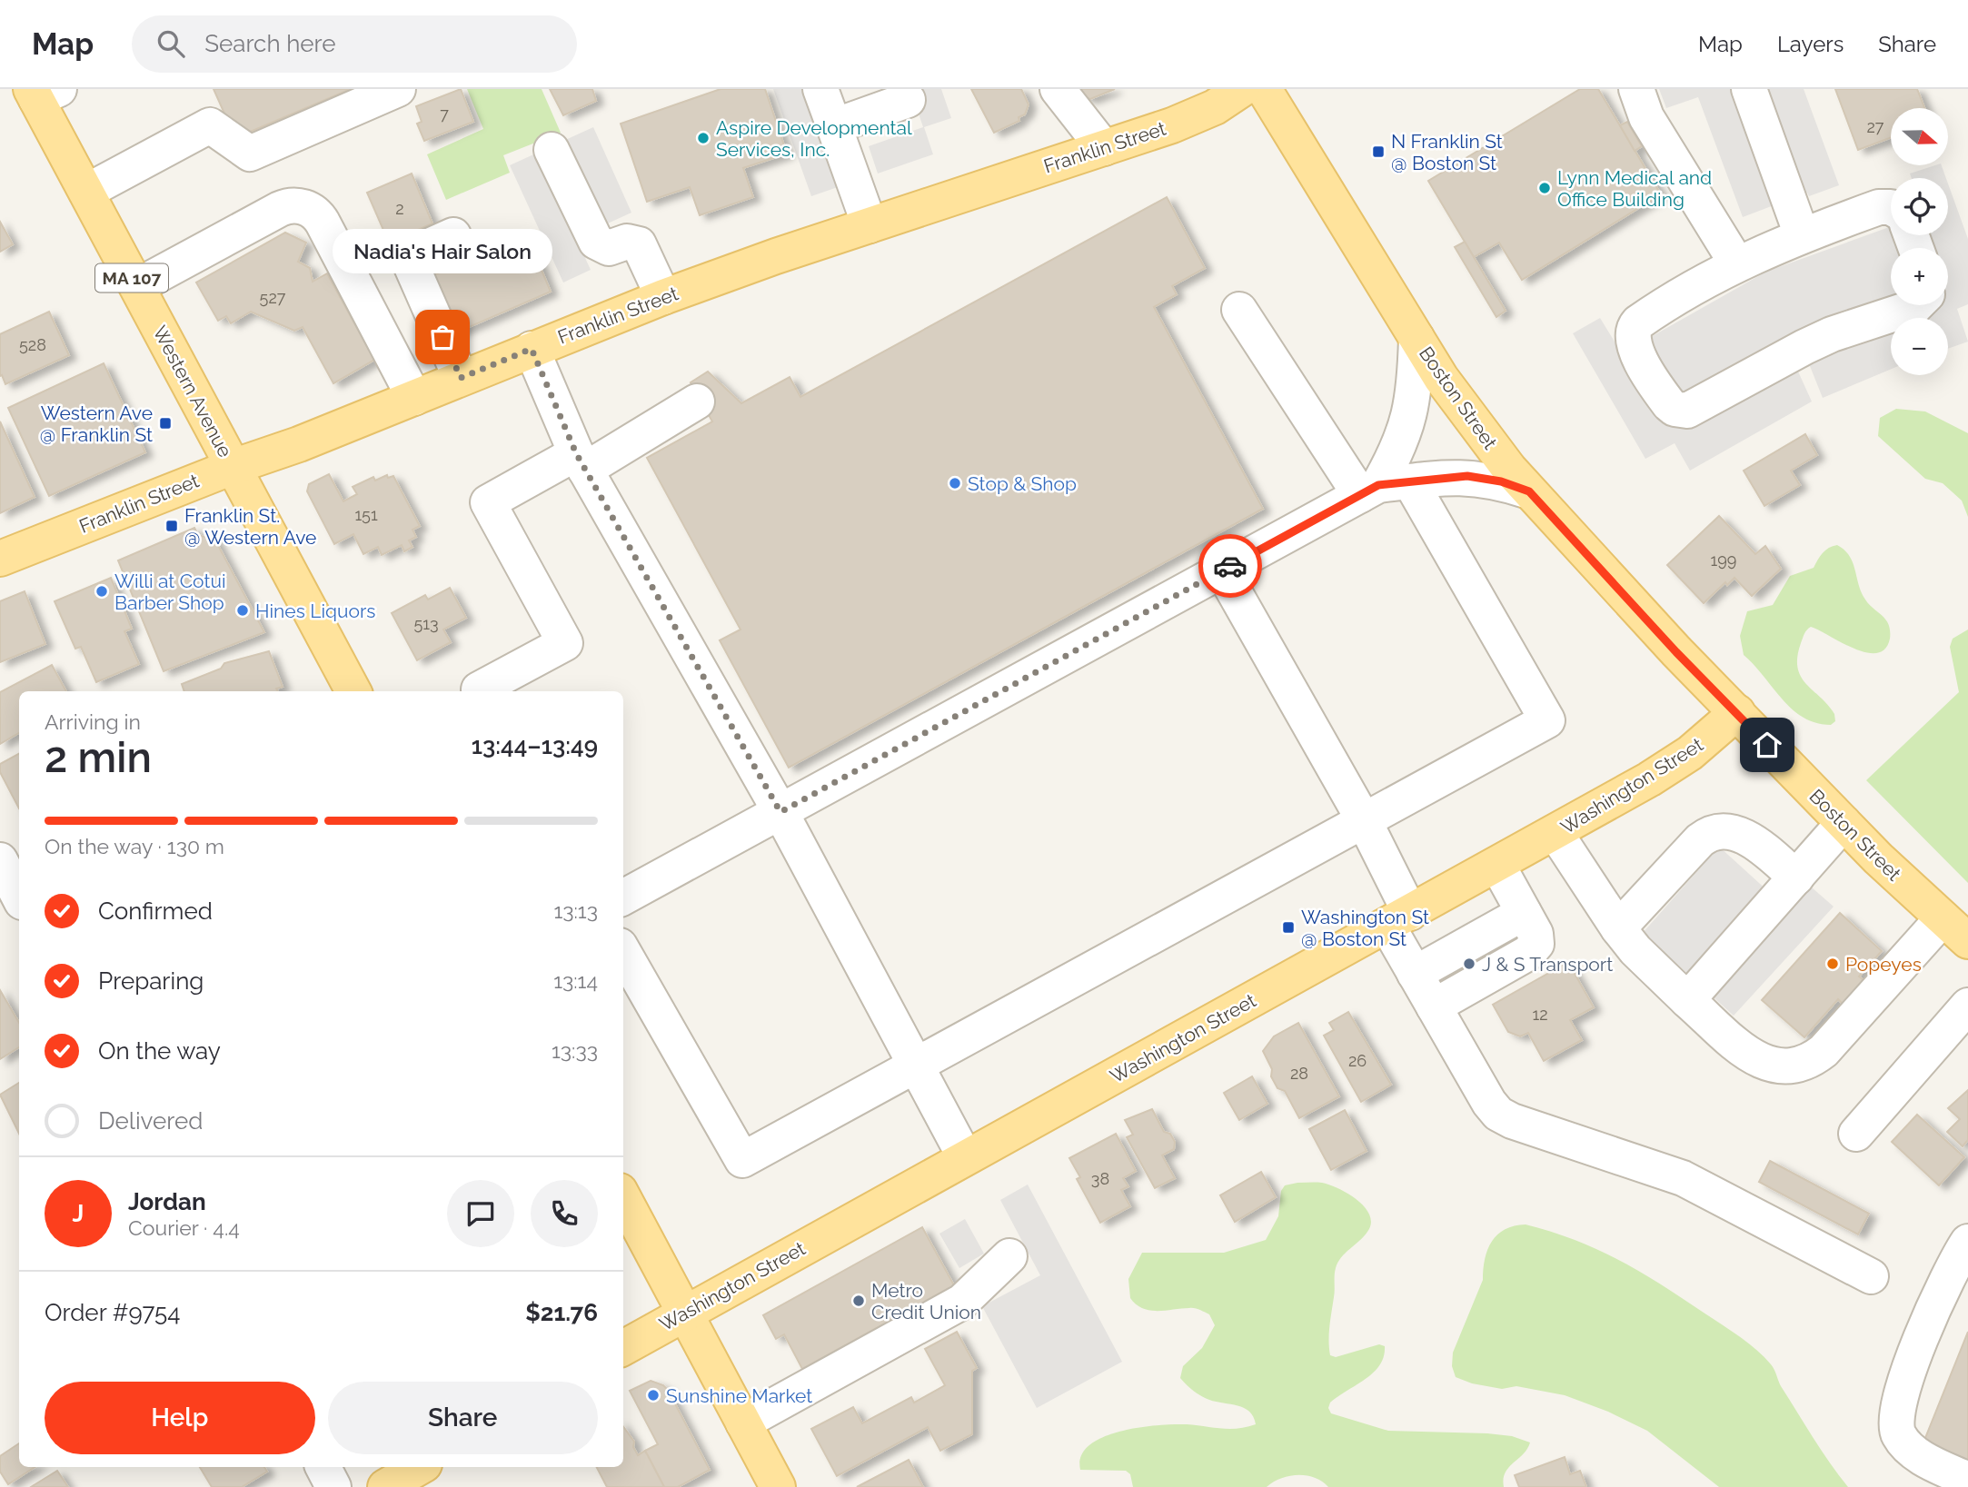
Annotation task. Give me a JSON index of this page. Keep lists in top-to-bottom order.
{
  "streets": {
    "main road": [
      "Franklin Street",
      "MA 107",
      "Western Avenue",
      "Boston Street",
      "Washington Street"
    ]
  },
  "crossings": [
    ["Franklin Street", "Western Avenue"],
    ["Boston Street", "Washington Street"]
  ],
  "places": {
    "other": [
      "Aspire Developmental Services, Inc.",
      "Lynn Medical and Office Building",
      "Nadia's Hair Salon",
      "Stop & Shop",
      "Willi at Cotui Barber Shop",
      "Hines Liquors",
      "J & S Transport",
      "Popeyes",
      "Metro Credit Union",
      "Sunshine Market"
    ],
    "transit": [
      "N Franklin St @ Boston St",
      "Western Ave @ Franklin St",
      "Franklin St. @ Western Ave",
      "Washington St @ Boston St"
    ]
  },
  "house_numbers": [
    "7",
    "27",
    "2",
    "527",
    "528",
    "151",
    "199",
    "513",
    "12",
    "26",
    "28",
    "38"
  ],
  "north": "right",
  "page": {
    "header": "Map",
    "search": "Search here",
    "nav": ["Map", "Layers", "Share"],
    "map_buttons": ["+", "−"],
    "bubble": "Nadia's Hair Salon",
    "heading": ["2 min", "Arriving in", "13:44–13:49"],
    "panel": [
      "Jordan",
      "Courier · 4.4",
      "Order #9754",
      "$21.76"
    ],
    "bar": "On the way · 130 m",
    "list": [
      ["Confirmed", "13:13"],
      ["Preparing", "13:14"],
      ["On the way", "13:33"],
      "Delivered"
    ],
    "round": "J",
    "buttons": ["Help", "Share"]
  }
}
